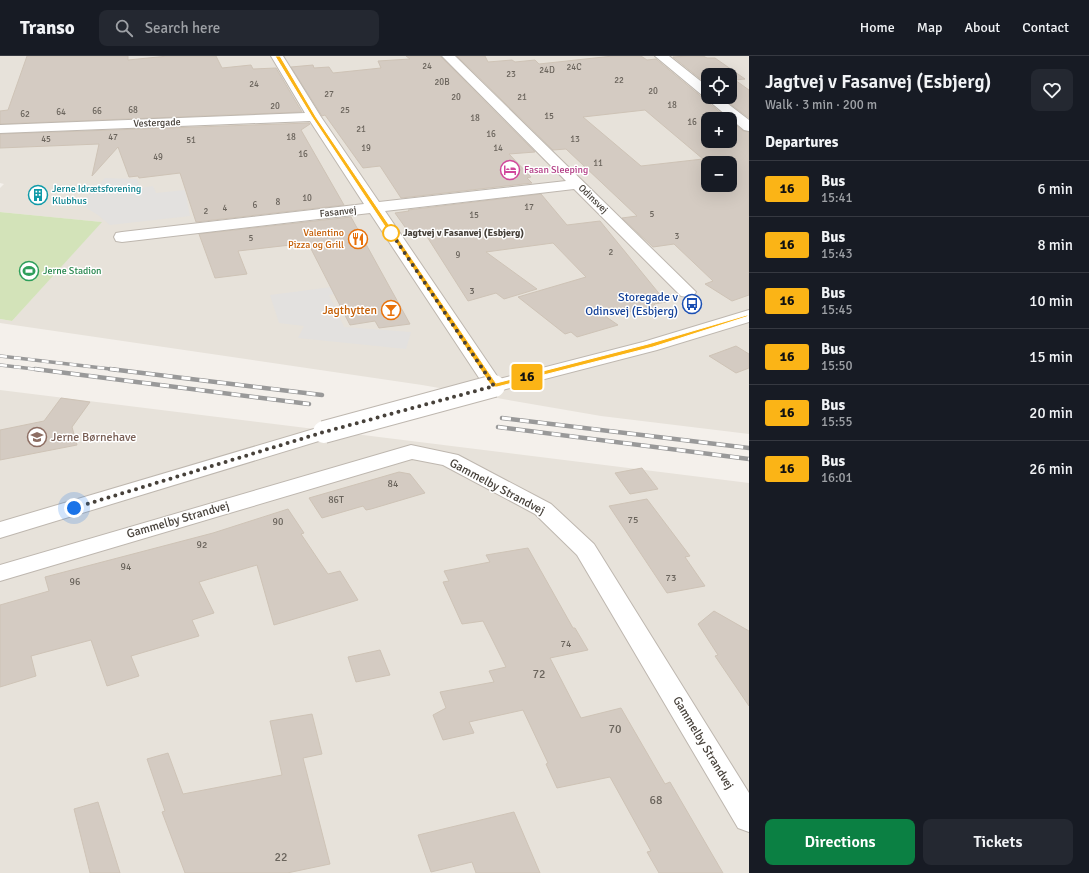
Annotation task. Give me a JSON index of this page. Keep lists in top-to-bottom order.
{
  "streets": {
    "street": [
      "Vestergade",
      "Odinsvej",
      "Fasanvej",
      "Gammelby Strandvej"
    ]
  },
  "crossings": [
    ["Odinsvej", "Fasanvej"]
  ],
  "places": {
    "hotel": ["Fasan Sleeping"],
    "building": ["Jerne Idrætsforening Klubhus"],
    "other": ["Jagtvej v Fasanvej (Esbjerg)"],
    "restaurant": ["Valentino Pizza og Grill"],
    "sports": ["Jerne Stadion"],
    "bus stop": ["Storegade v Odinsvej (Esbjerg)"],
    "bar": ["Jagthytten"],
    "school or university": ["Jerne Børnehave"]
  },
  "lines": ["bus line 16"],
  "house_numbers": [
    "24",
    "24C",
    "24D",
    "23",
    "22",
    "20B",
    "24",
    "20",
    "27",
    "20",
    "21",
    "18",
    "20",
    "68",
    "25",
    "66",
    "64",
    "62",
    "15",
    "18",
    "16",
    "21",
    "16",
    "47",
    "18",
    "45",
    "13",
    "51",
    "19",
    "14",
    "16",
    "49",
    "11",
    "10",
    "8",
    "6",
    "17",
    "4",
    "2",
    "5",
    "15",
    "3",
    "5",
    "2",
    "9",
    "3",
    "84",
    "86T",
    "75",
    "90",
    "92",
    "94",
    "73",
    "96",
    "74",
    "72",
    "70",
    "68",
    "22"
  ],
  "page": {
    "header": "Transo",
    "search": "Search here",
    "nav": [
      "Home",
      "Map",
      "About",
      "Contact"
    ],
    "on_map": "16",
    "heading": [
      ["Jagtvej v Fasanvej (Esbjerg)", "Walk · 3 min · 200 m"],
      "Departures"
    ],
    "map_buttons": ["+", "−"],
    "list": [
      {
        "mark": "16",
        "name": "Bus",
        "note": "15:41",
        "value": "6 min"
      },
      {
        "mark": "16",
        "name": "Bus",
        "note": "15:43",
        "value": "8 min"
      },
      {
        "mark": "16",
        "name": "Bus",
        "note": "15:45",
        "value": "10 min"
      },
      {
        "mark": "16",
        "name": "Bus",
        "note": "15:50",
        "value": "15 min"
      },
      {
        "mark": "16",
        "name": "Bus",
        "note": "15:55",
        "value": "20 min"
      },
      {
        "mark": "16",
        "name": "Bus",
        "note": "16:01",
        "value": "26 min"
      }
    ],
    "buttons": ["Directions", "Tickets"]
  }
}
